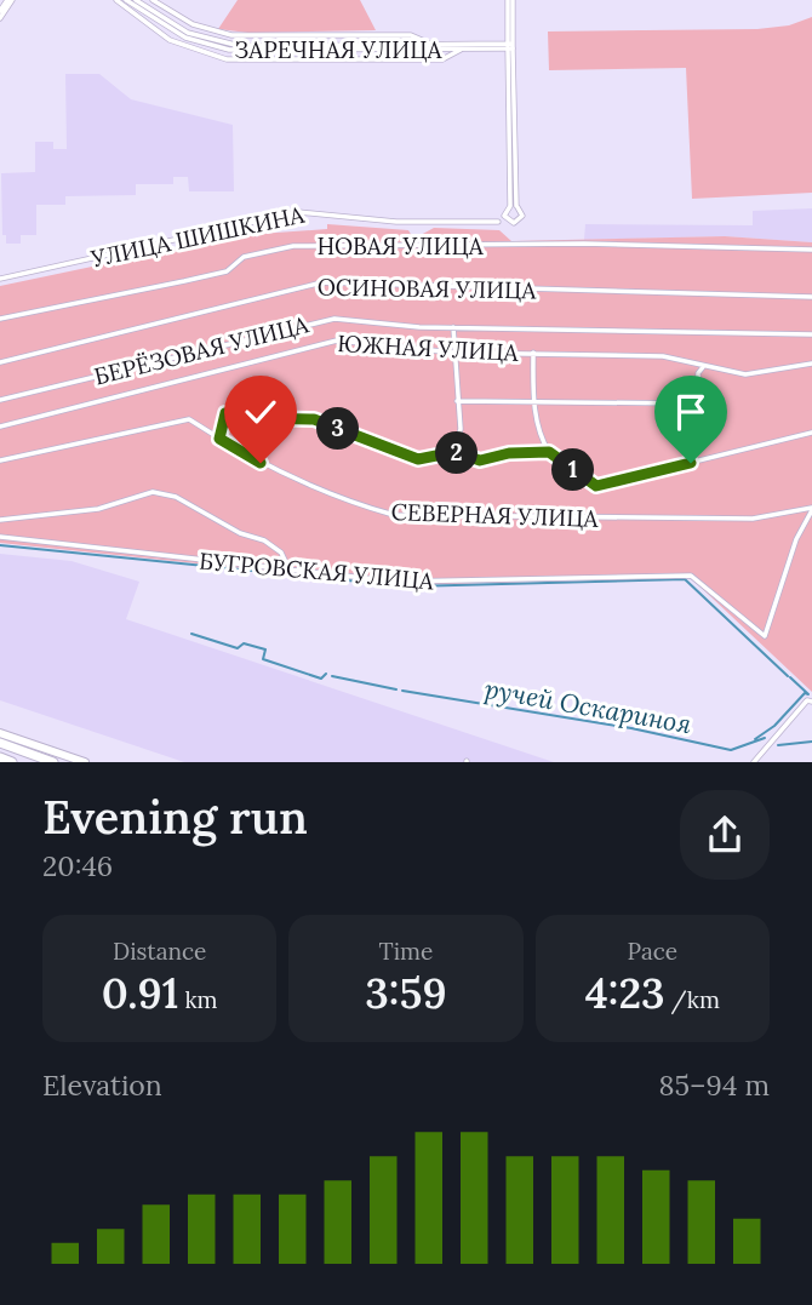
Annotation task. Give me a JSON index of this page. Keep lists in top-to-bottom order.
{
  "streets": {
    "street": [
      "ЗАРЕЧНАЯ УЛИЦА",
      "УЛИЦА ШИШКИНА",
      "НОВАЯ УЛИЦА",
      "ОСИНОВАЯ УЛИЦА",
      "ЮЖНАЯ УЛИЦА",
      "БЕРЁЗОВАЯ УЛИЦА",
      "СЕВЕРНАЯ УЛИЦА",
      "БУГРОВСКАЯ УЛИЦА"
    ]
  },
  "crossings": [
    ["СЕВЕРНАЯ УЛИЦА", "БУГРОВСКАЯ УЛИЦА"]
  ],
  "water": ["ручей Оскариноя"],
  "page": {
    "pins": ["3", "2", "1"],
    "heading": ["Evening run", "20:46"],
    "stats": [
      ["Distance", "0.91 km"],
      ["Time", "3:59"],
      ["Pace", "4:23 /km"]
    ],
    "chart": ["Elevation", "85–94 m"]
  }
}
